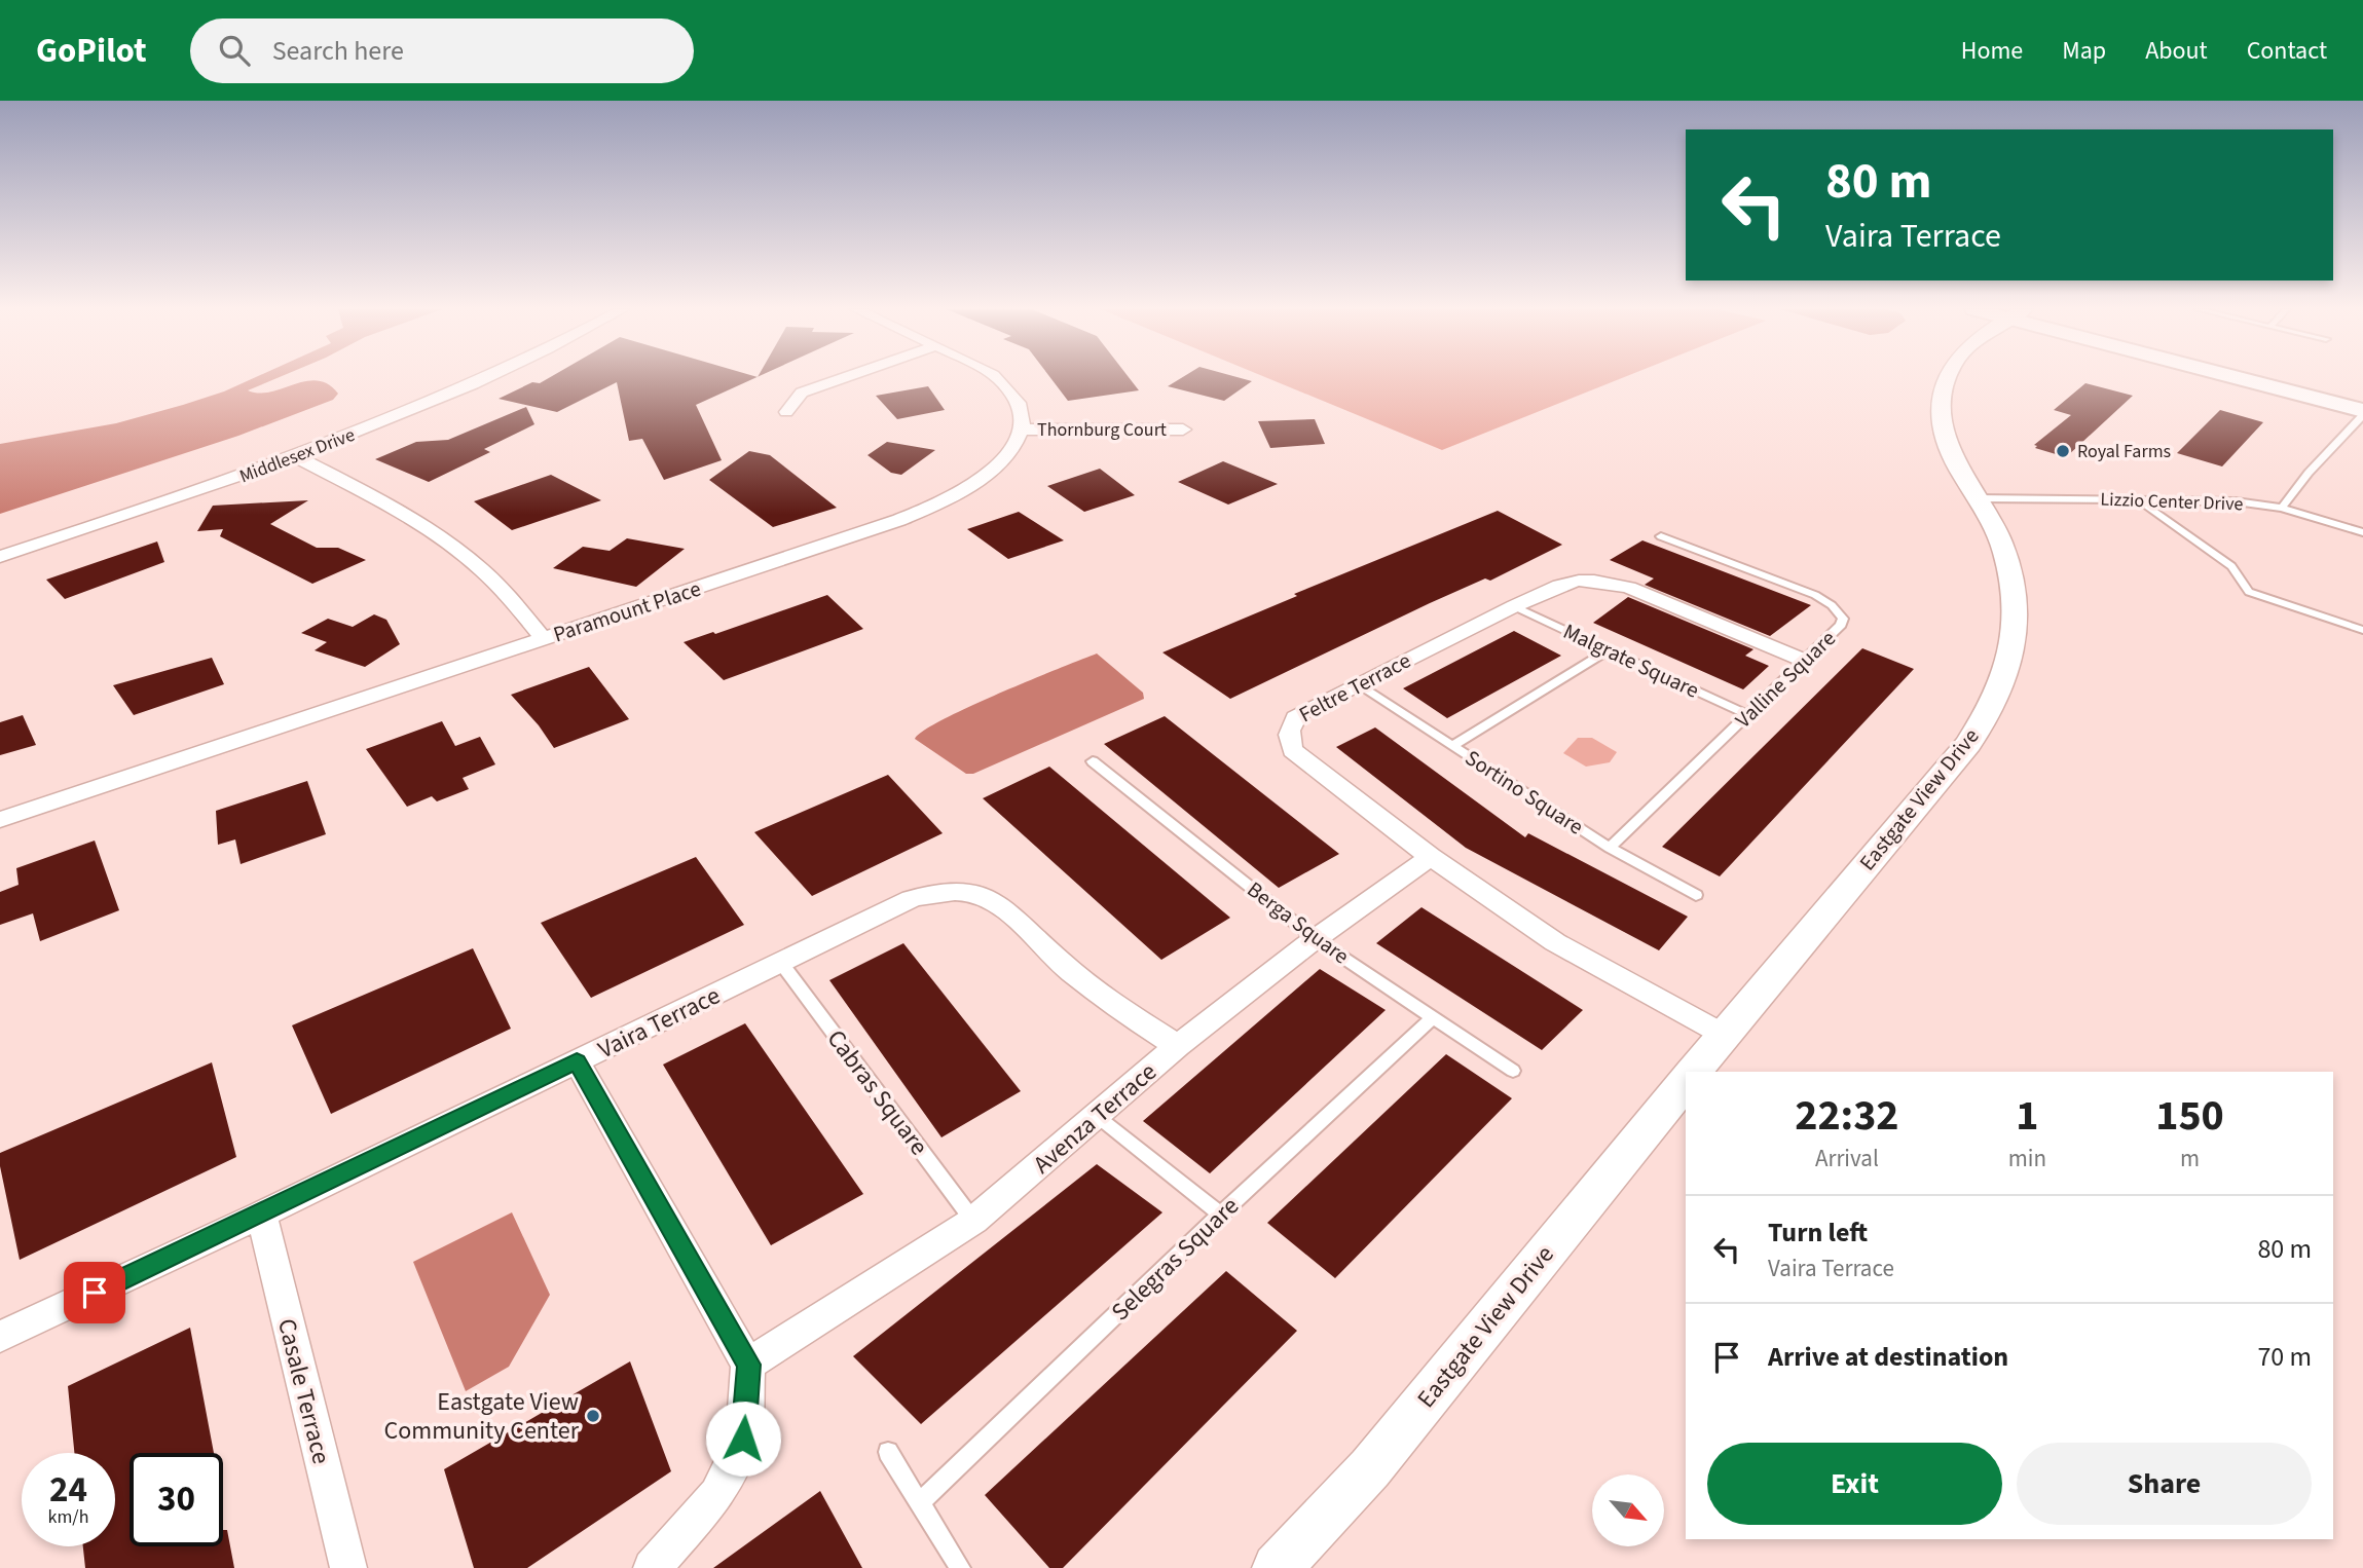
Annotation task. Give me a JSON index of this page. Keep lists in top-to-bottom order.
{
  "streets": {
    "street": [
      "Thornburg Court",
      "Middlesex Drive",
      "Paramount Place",
      "Feltre Terrace",
      "Eastgate View Drive",
      "Vaira Terrace",
      "Avenza Terrace",
      "Casale Terrace"
    ],
    "lane": [
      "Lizzio Center Drive",
      "Malgrate Square",
      "Valline Square",
      "Sortino Square",
      "Berga Square",
      "Cabras Square",
      "Selegras Square"
    ]
  },
  "crossings": [
    ["Thornburg Court", "Paramount Place"],
    ["Lizzio Center Drive", "Eastgate View Drive"],
    ["Malgrate Square", "Valline Square"],
    ["Malgrate Square", "Feltre Terrace"],
    ["Valline Square", "Feltre Terrace"],
    ["Valline Square", "Sortino Square"],
    ["Feltre Terrace", "Sortino Square"],
    ["Feltre Terrace", "Eastgate View Drive"],
    ["Feltre Terrace", "Avenza Terrace"],
    ["Berga Square", "Avenza Terrace"],
    ["Berga Square", "Selegras Square"],
    ["Vaira Terrace", "Cabras Square"],
    ["Vaira Terrace", "Avenza Terrace"],
    ["Vaira Terrace", "Casale Terrace"],
    ["Cabras Square", "Avenza Terrace"]
  ],
  "places": ["Royal Farms", "Eastgate View Community Center"],
  "north": "bottom right",
  "page": {
    "header": "GoPilot",
    "search": "Search here",
    "nav": [
      "Home",
      "Map",
      "About",
      "Contact"
    ],
    "turn": ["80 m", "Vaira Terrace"],
    "eta": [
      "22:32",
      "Arrival",
      "1",
      "min",
      "150",
      "m"
    ],
    "list": [
      {
        "name": "Turn left",
        "note": "Vaira Terrace",
        "value": "80 m"
      },
      {
        "name": "Arrive at destination",
        "value": "70 m"
      }
    ],
    "buttons": ["Exit", "Share"],
    "speed": "24 km/h",
    "limit": "30"
  }
}
